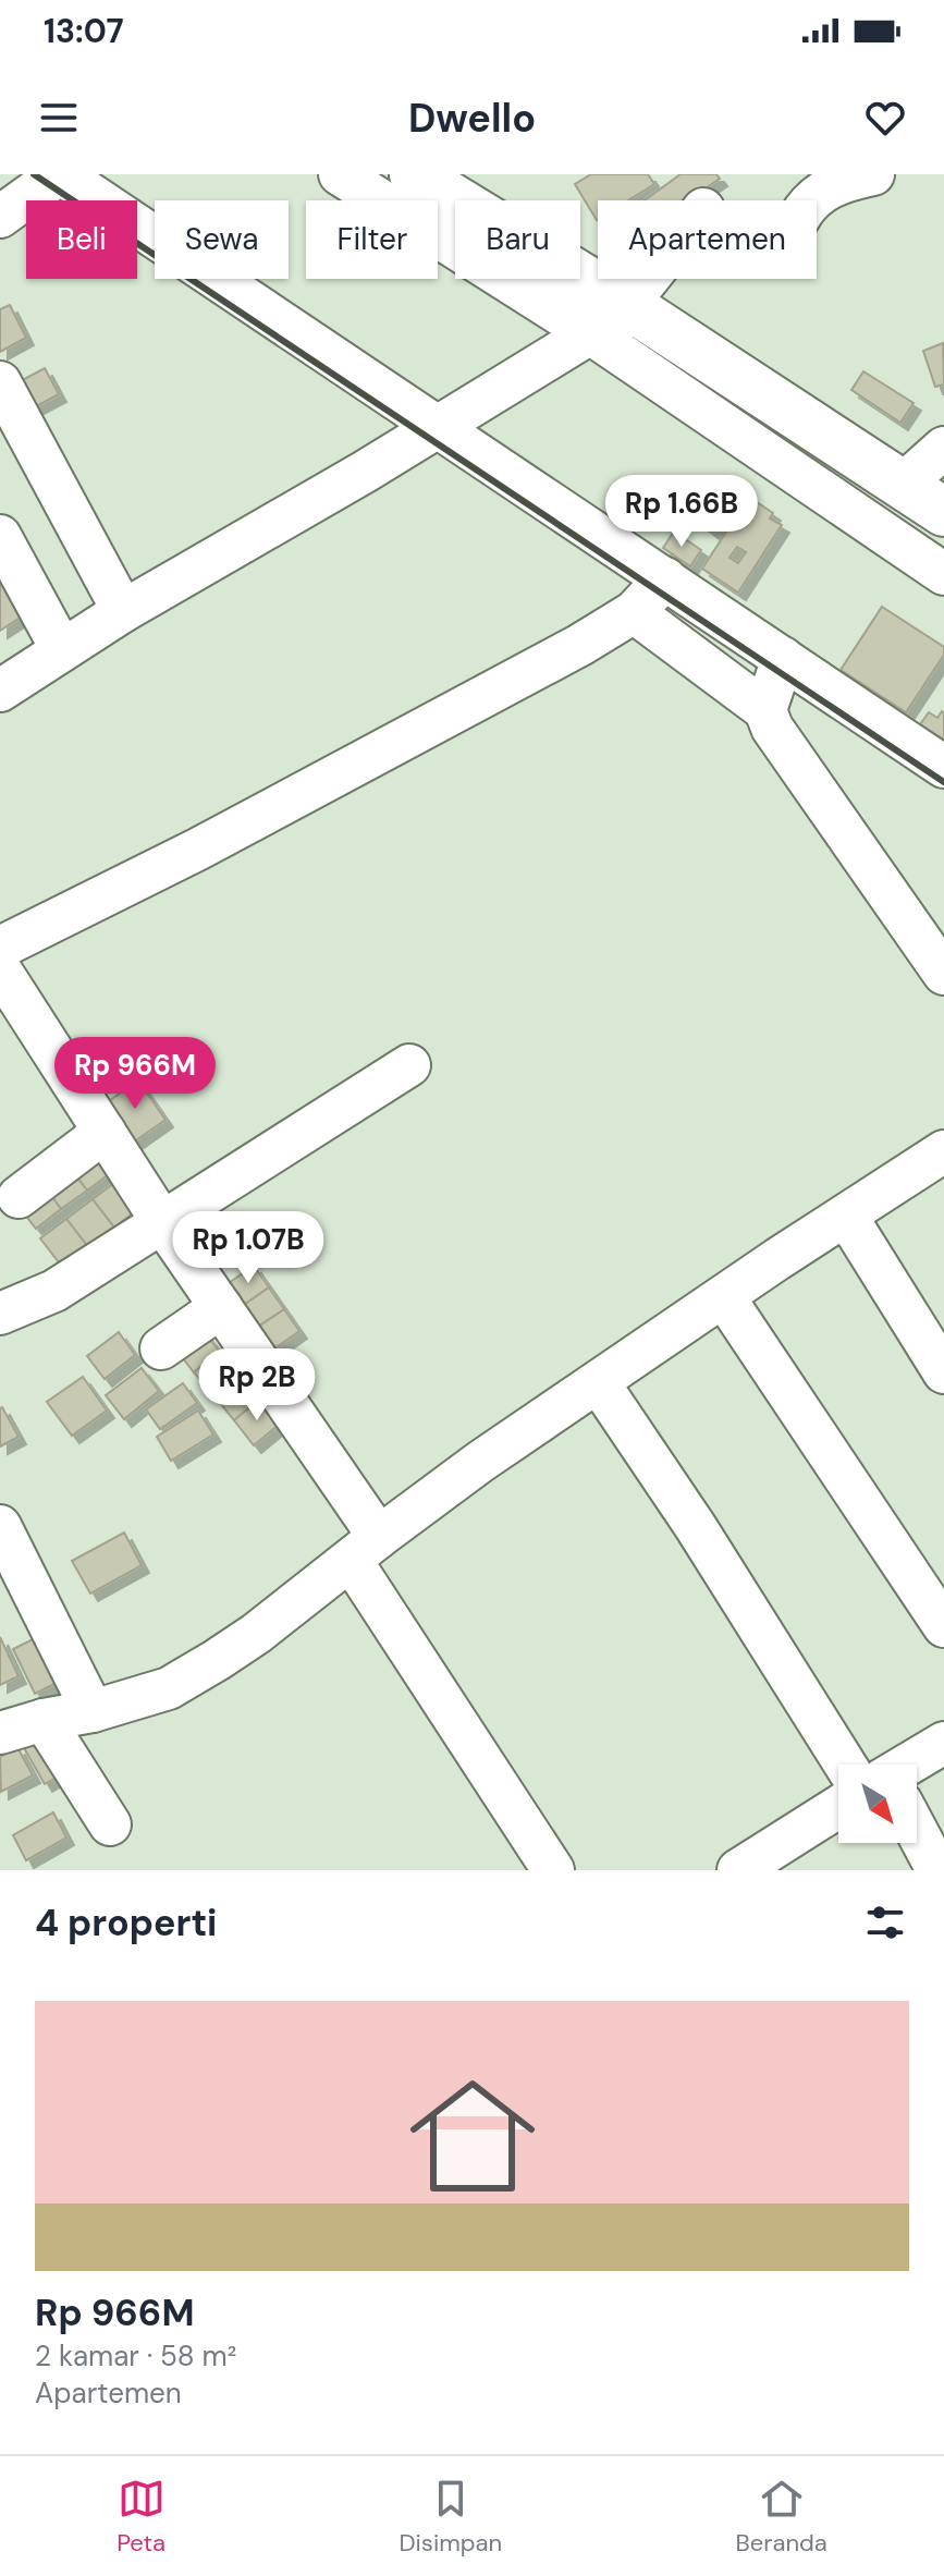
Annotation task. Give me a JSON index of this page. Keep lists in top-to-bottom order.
{
  "north": "bottom right",
  "page": {
    "status": "13:07",
    "header": "Dwello",
    "chip": [
      "Beli",
      "Sewa",
      "Filter",
      "Baru",
      "Apartemen"
    ],
    "price": [
      "Rp 1.66B",
      "Rp 966M",
      "Rp 1.07B",
      "Rp 2B"
    ],
    "heading": "4 properti",
    "list": [
      {
        "name": "Rp 966M",
        "note": "2 kamar · 58 m² · Apartemen"
      }
    ],
    "tabs": ["Peta", "Disimpan", "Beranda"]
  }
}
